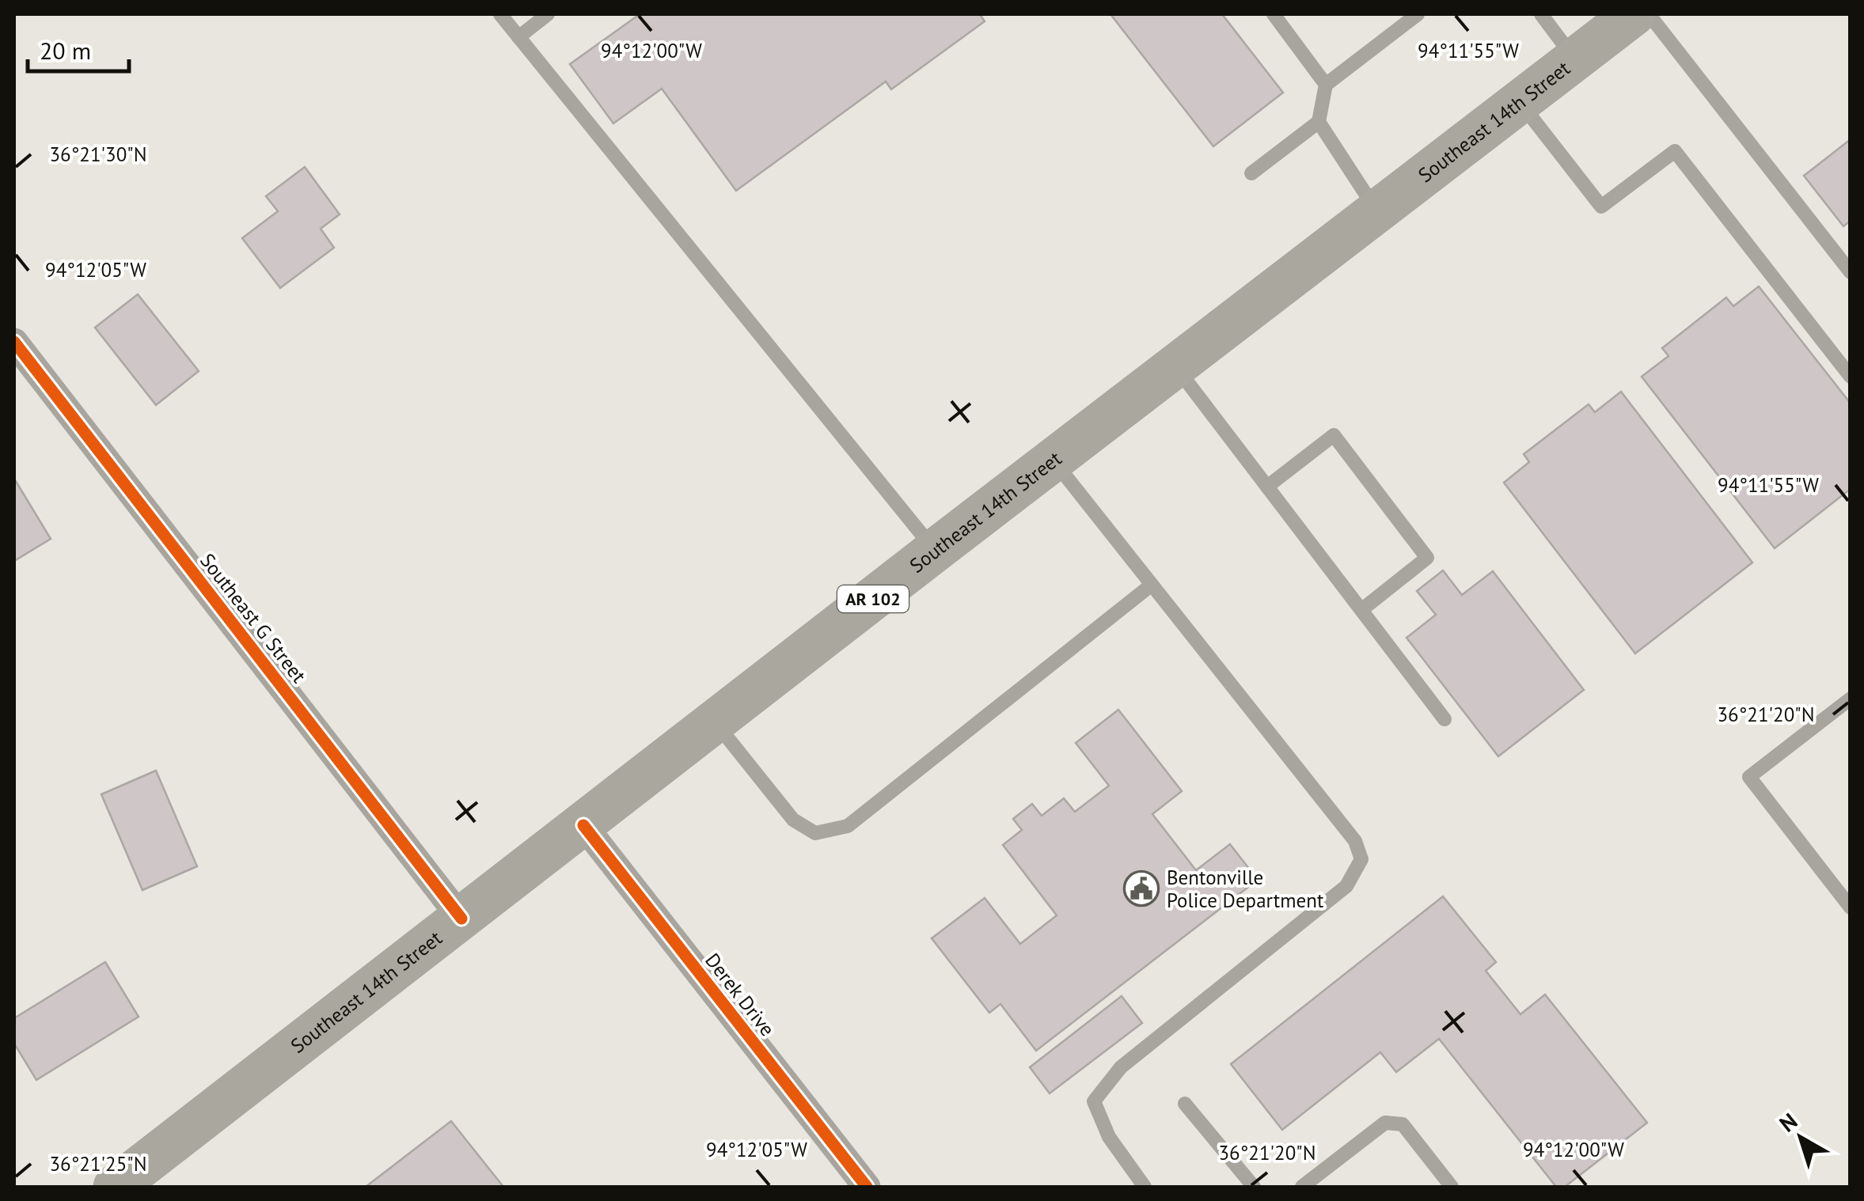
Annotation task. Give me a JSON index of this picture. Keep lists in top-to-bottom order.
{
  "streets": {
    "main road": ["Southeast 14th Street", "AR 102"],
    "street": ["Southeast G Street", "Derek Drive"]
  },
  "crossings": [
    ["Southeast 14th Street", "Southeast G Street"],
    ["Southeast 14th Street", "Derek Drive"]
  ],
  "places": {
    "public building": ["Bentonville Police Department"]
  },
  "scale_bar": "20 m",
  "north": "top left",
  "coordinates": [
    "94°11'55\"W",
    "94°12'00\"W",
    "36°21'30\"N",
    "94°12'05\"W",
    "36°21'20\"N",
    "36°21'25\"N"
  ]
}
